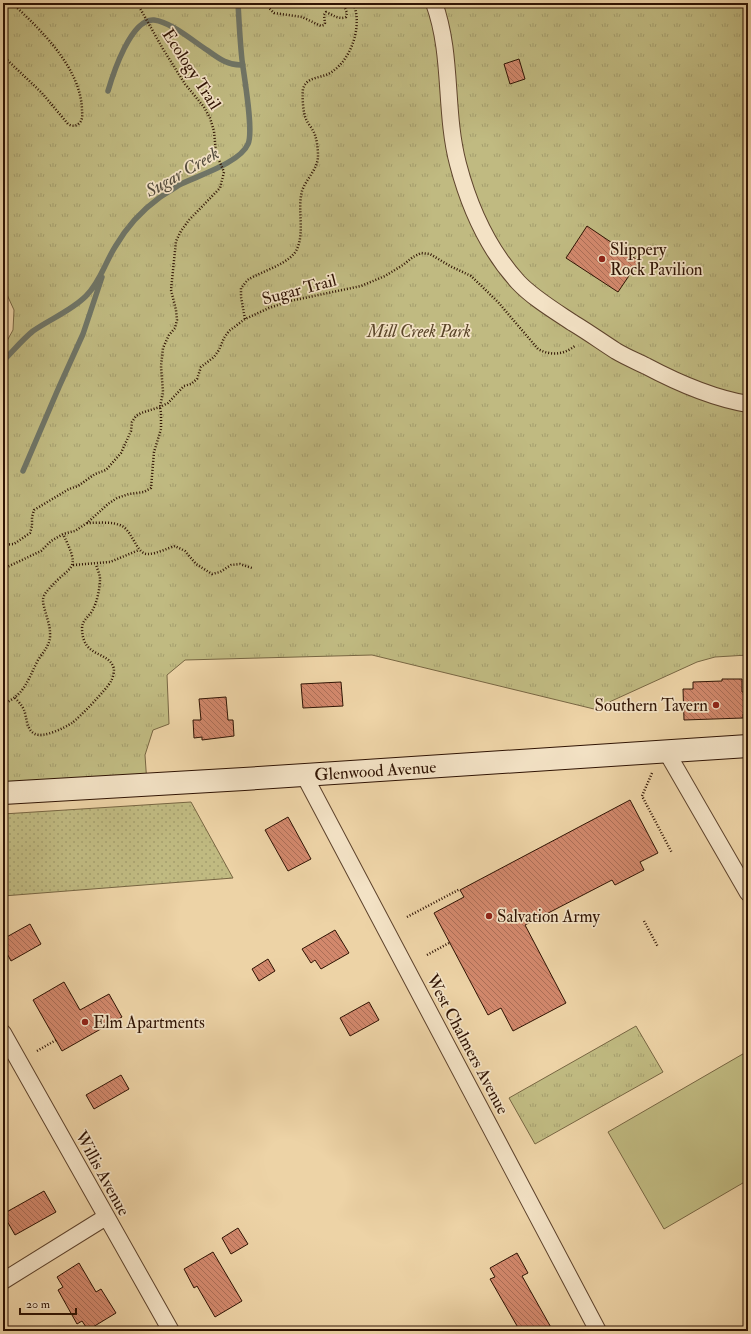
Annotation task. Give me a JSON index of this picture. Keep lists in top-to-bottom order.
{
  "streets": {
    "main road": ["Glenwood Avenue"],
    "street": ["West Chalmers Avenue", "Willis Avenue"],
    "path": ["Ecology Trail", "Sugar Trail"]
  },
  "crossings": [
    ["Glenwood Avenue", "West Chalmers Avenue"]
  ],
  "water": ["Sugar Creek"],
  "parks": ["Mill Creek Park"],
  "places": [
    "Slippery Rock Pavilion",
    "Southern Tavern",
    "Salvation Army",
    "Elm Apartments"
  ],
  "scale_bar": "20 m"
}
